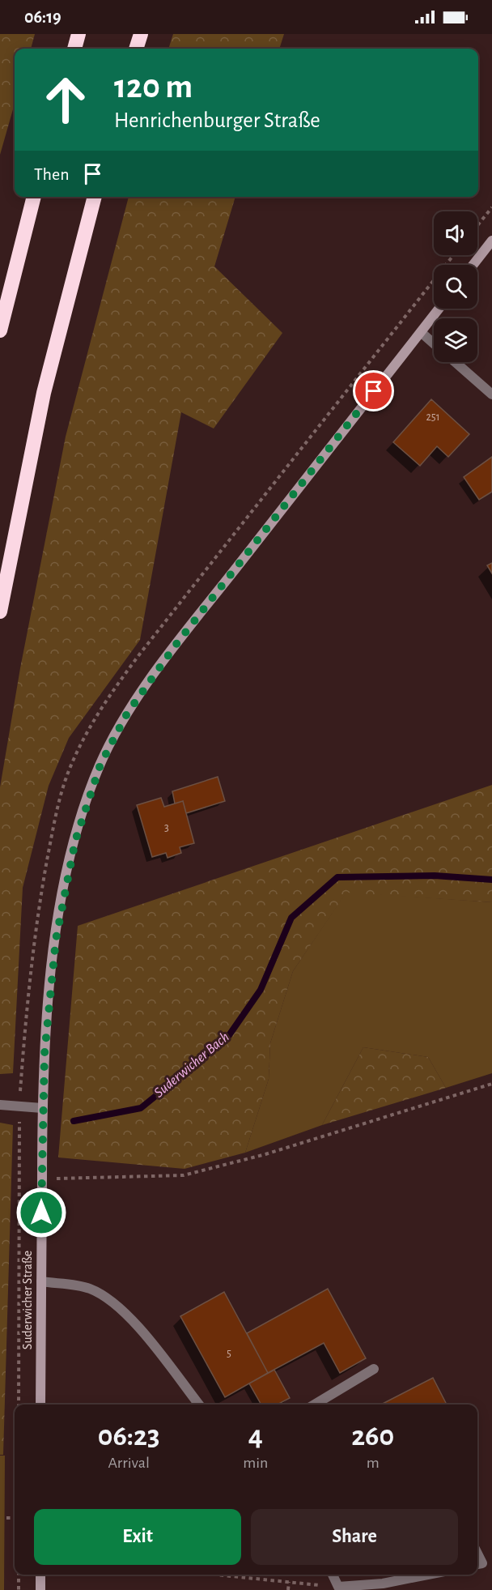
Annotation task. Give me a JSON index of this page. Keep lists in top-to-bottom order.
{
  "streets": {
    "main road": ["Suderwicher Straße"]
  },
  "water": ["Suderwicher Bach"],
  "house_numbers": ["251", "3", "5"],
  "page": {
    "status": "06:19",
    "turn": ["120 m", "Henrichenburger Straße"],
    "then": "Then",
    "eta": [
      "06:23",
      "Arrival",
      "4",
      "min",
      "260",
      "m"
    ],
    "buttons": ["Exit", "Share"]
  }
}
